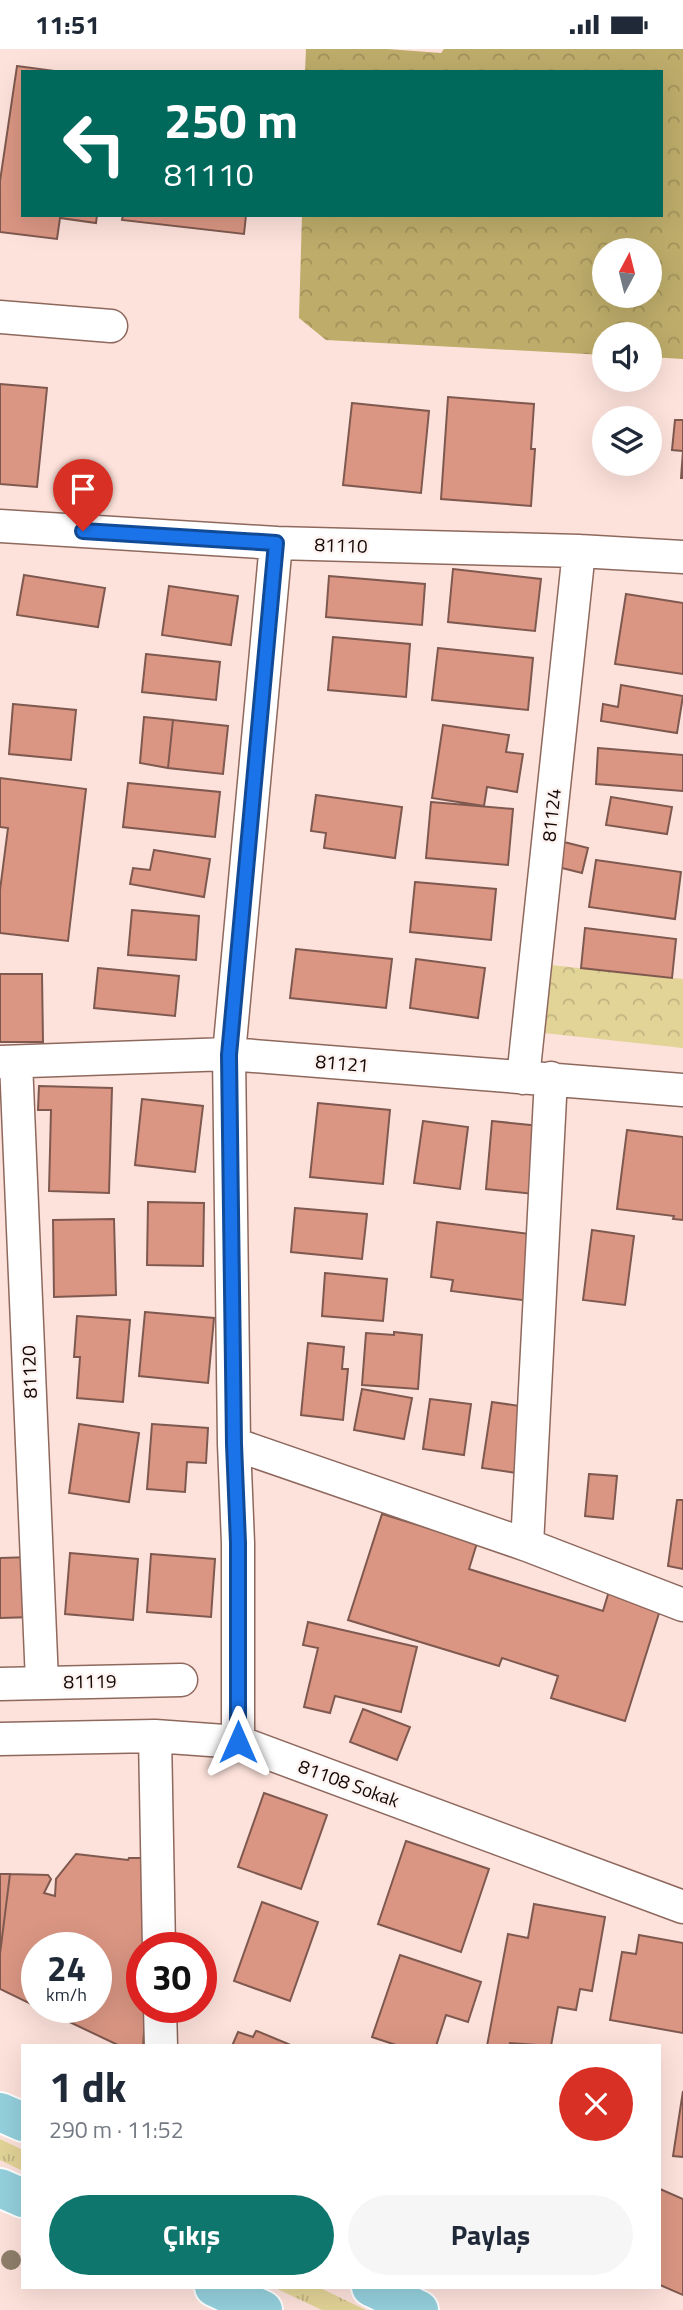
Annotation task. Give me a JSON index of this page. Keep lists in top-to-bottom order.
{
  "streets": {
    "street": [
      "81110",
      "81124",
      "81121",
      "81120",
      "81119",
      "81108 Sokak"
    ]
  },
  "crossings": [
    ["81110", "81124"],
    ["81124", "81121"],
    ["81121", "81120"],
    ["81120", "81119"]
  ],
  "north": "top",
  "page": {
    "status": "11:51",
    "turn": ["250 m", "81110"],
    "speed": "24 km/h",
    "limit": "30",
    "heading": ["1 dk", "290 m · 11:52"],
    "buttons": ["Çıkış", "Paylaş"]
  }
}
